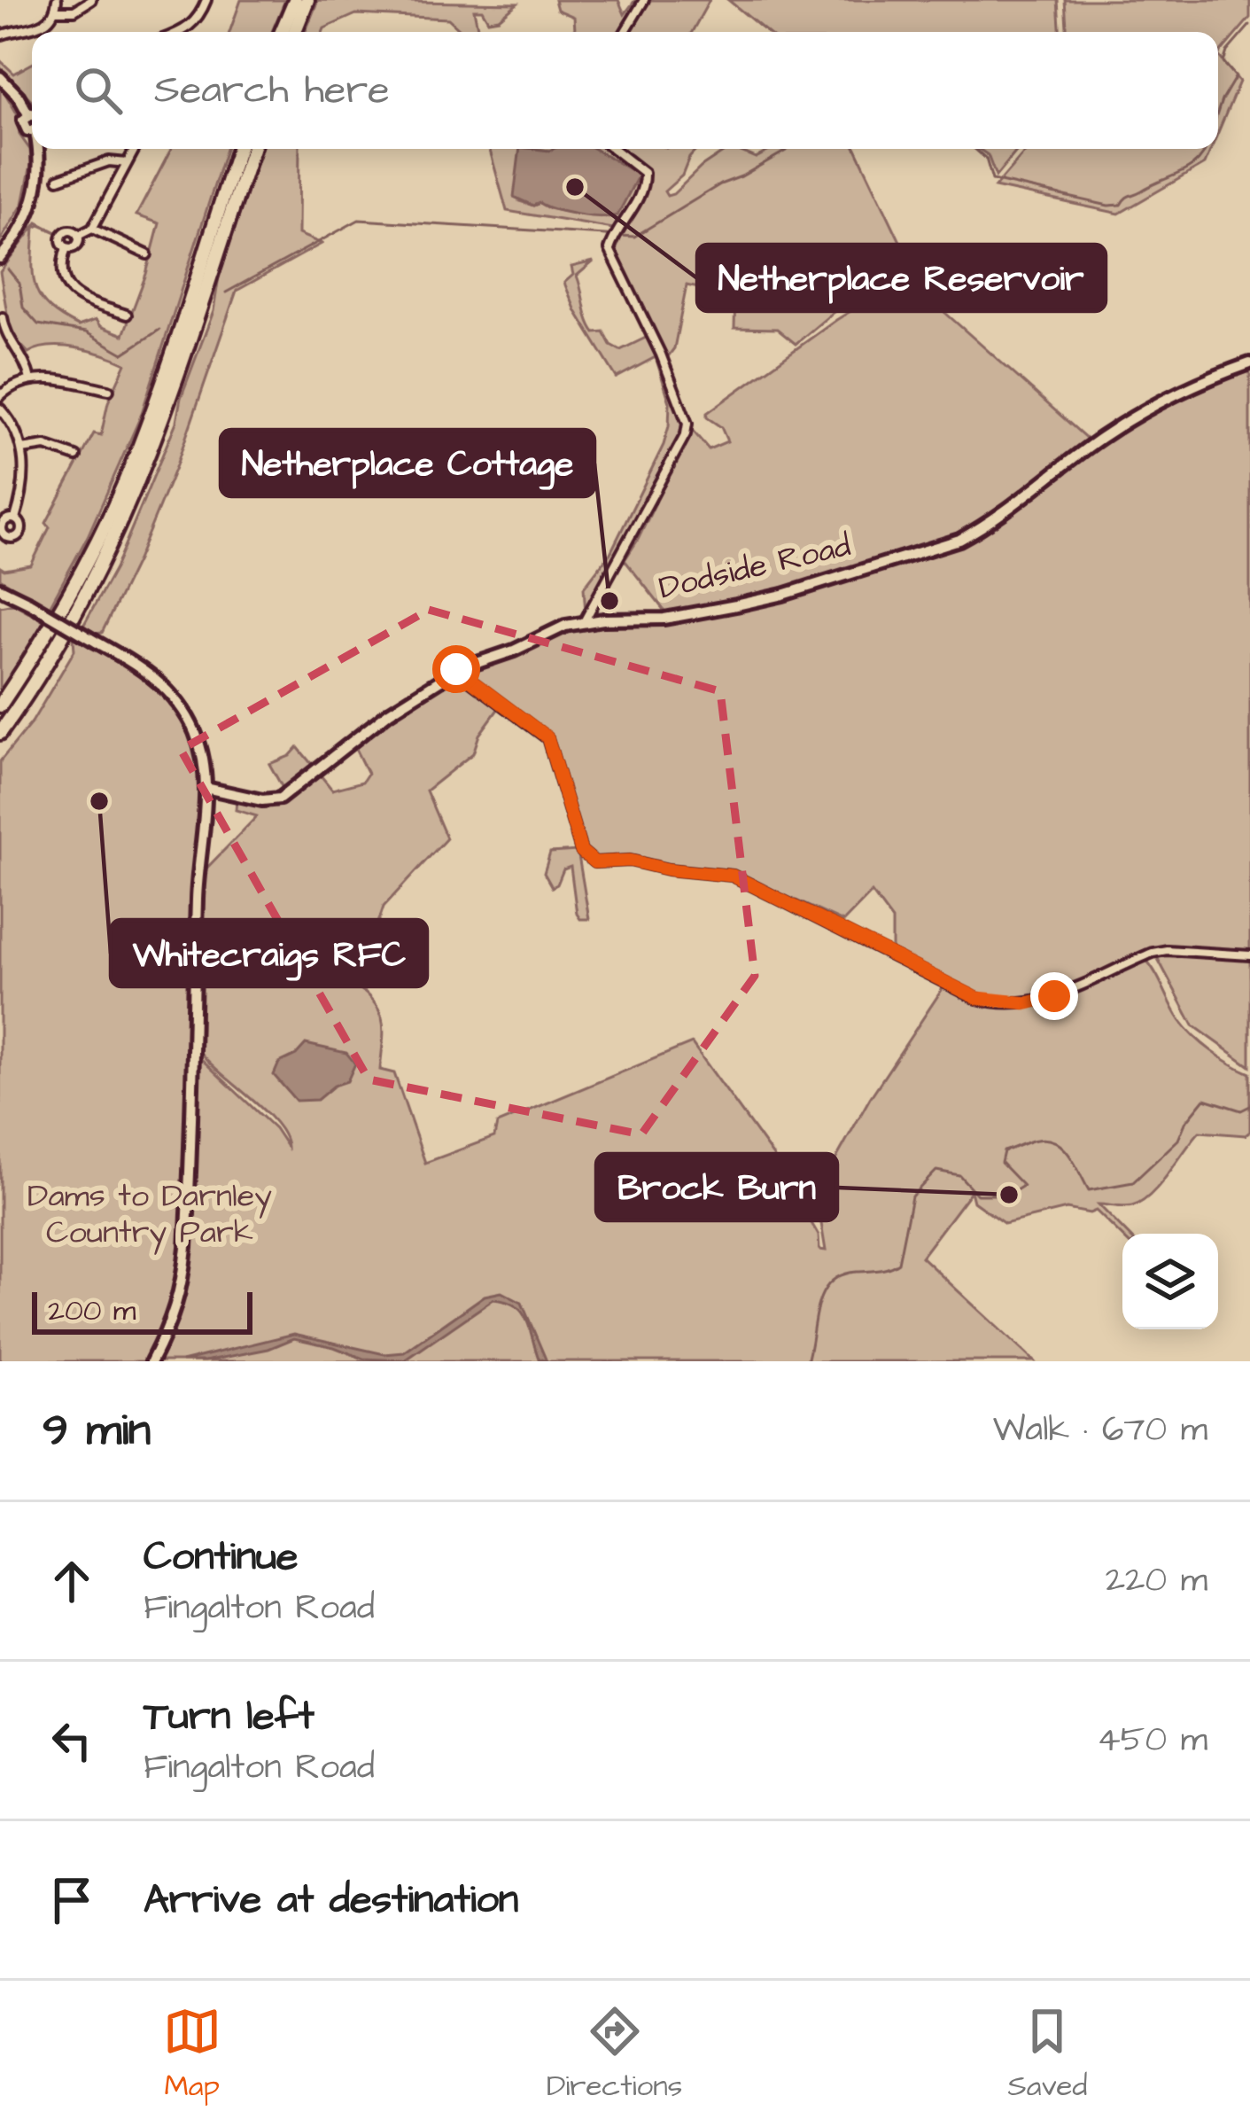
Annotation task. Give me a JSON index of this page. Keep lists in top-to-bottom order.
{
  "streets": {
    "main road": ["Dodside Road"]
  },
  "parks": ["Dams to Darnley Country Park"],
  "places": [
    "Netherplace Reservoir",
    "Netherplace Cottage",
    "Whitecraigs RFC",
    "Brock Burn"
  ],
  "scale_bar": "200 m",
  "page": {
    "search": "Search here",
    "scale": "200 m",
    "heading": ["9 min", "Walk · 670 m"],
    "list": [
      ["Continue", "Fingalton Road", "220 m"],
      ["Turn left", "Fingalton Road", "450 m"],
      "Arrive at destination"
    ],
    "nav": ["Map", "Directions", "Saved"]
  }
}
